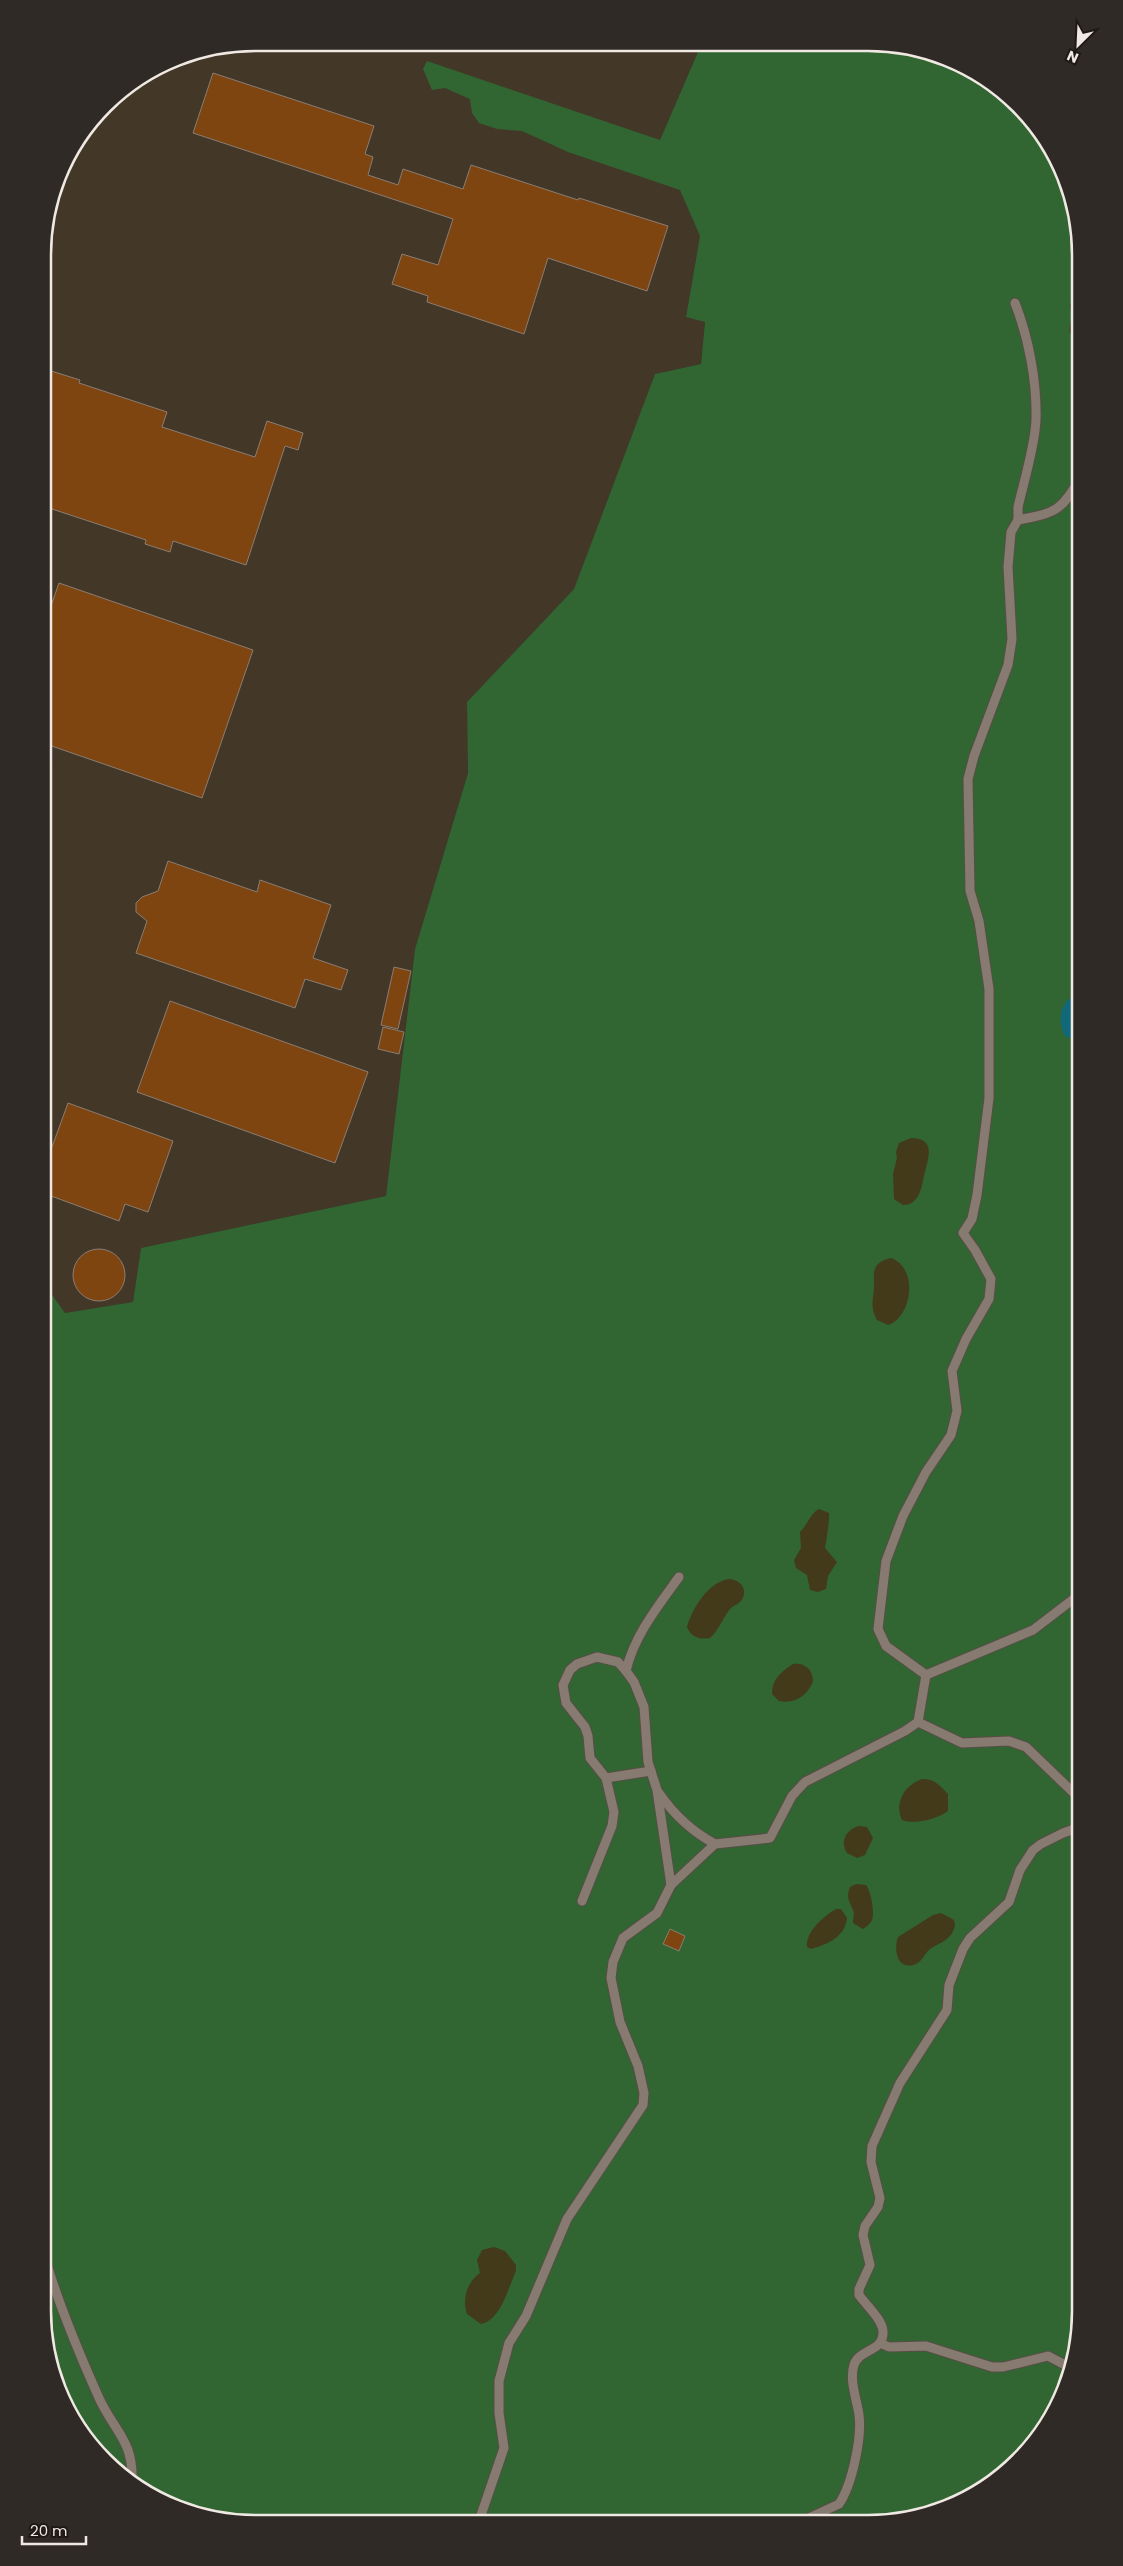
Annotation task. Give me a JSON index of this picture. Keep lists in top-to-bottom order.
{
  "scale_bar": "20 m",
  "north": "bottom left"
}
